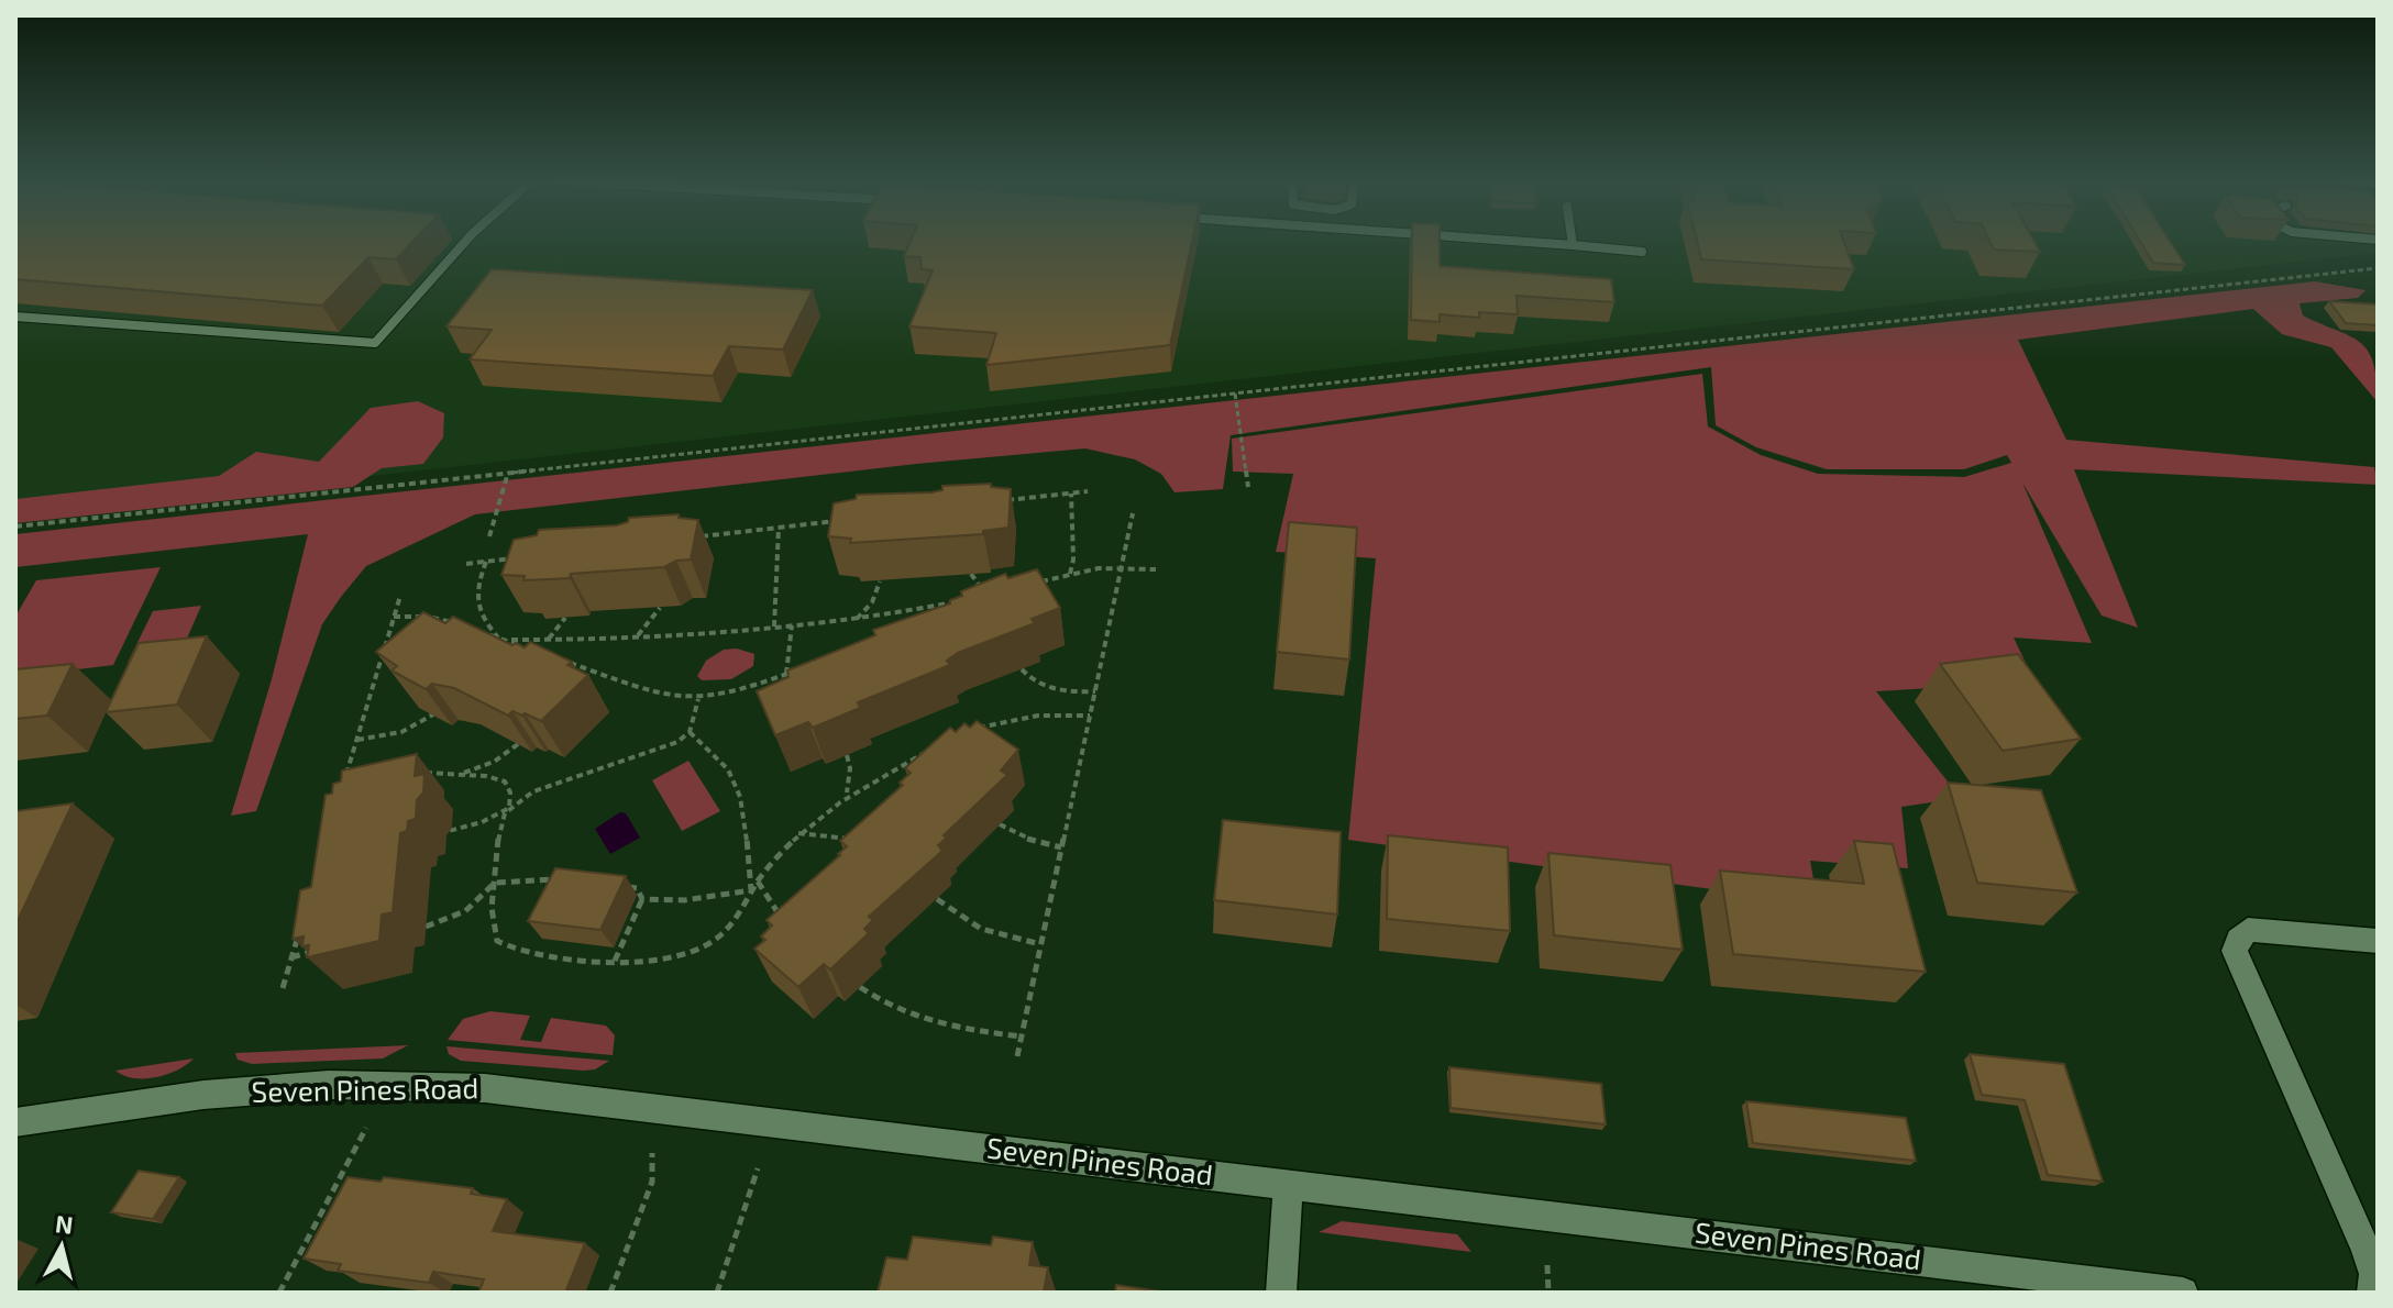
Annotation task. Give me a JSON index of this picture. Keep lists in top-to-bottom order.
{
  "streets": {
    "street": ["Seven Pines Road"]
  },
  "north": "top"
}
